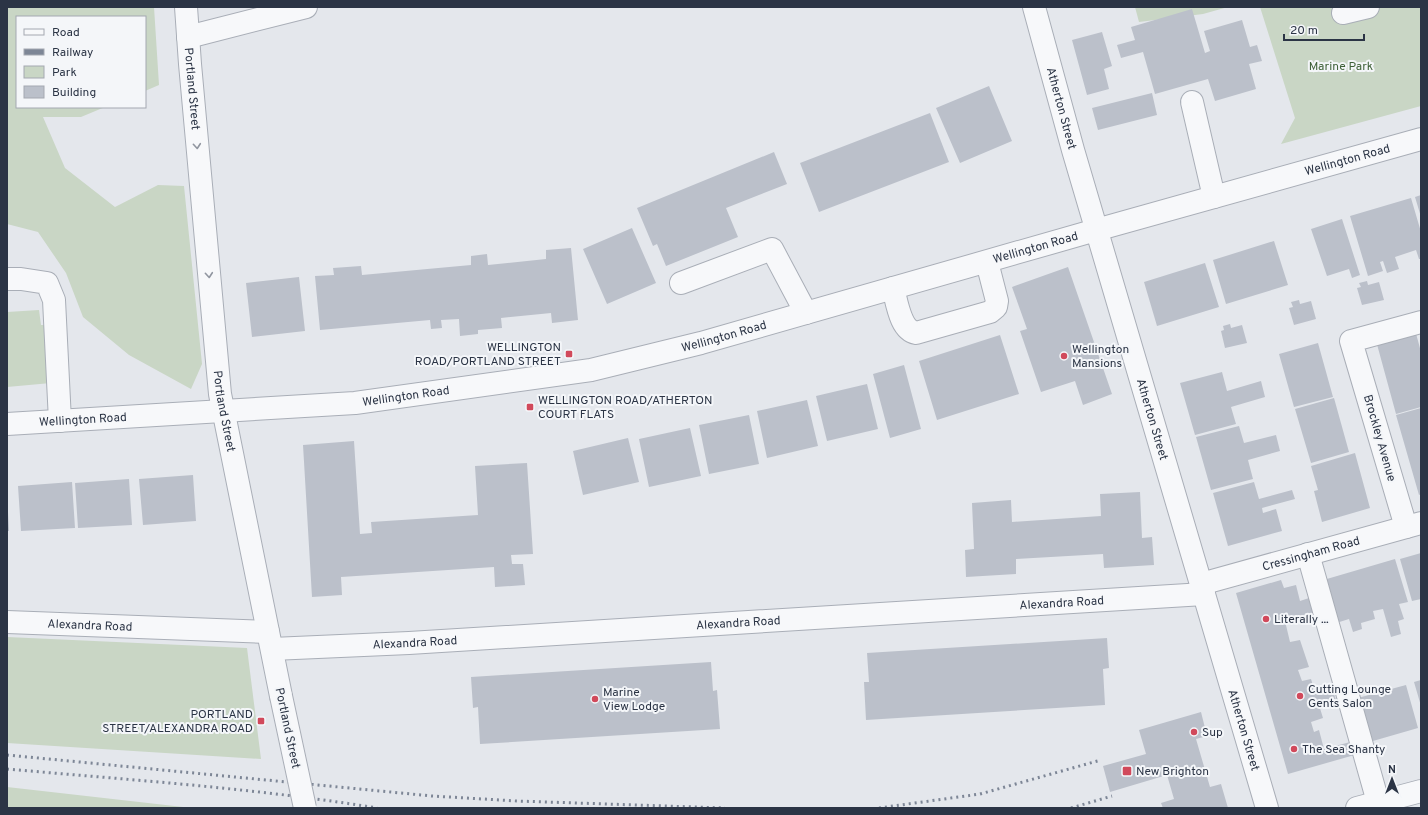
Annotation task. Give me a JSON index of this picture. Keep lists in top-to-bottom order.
{
  "streets": {
    "street": [
      "Portland Street",
      "Atherton Street",
      "Wellington Road",
      "Brockley Avenue",
      "Cressingham Road",
      "Alexandra Road"
    ]
  },
  "crossings": [
    ["Portland Street", "Wellington Road"],
    ["Portland Street", "Alexandra Road"],
    ["Atherton Street", "Wellington Road"],
    ["Atherton Street", "Cressingham Road"],
    ["Atherton Street", "Alexandra Road"],
    ["Brockley Avenue", "Cressingham Road"],
    ["Cressingham Road", "Alexandra Road"]
  ],
  "one_way": ["Portland Street"],
  "parks": ["Marine Park"],
  "places": {
    "transit": [
      "WELLINGTON ROAD/PORTLAND STREET",
      "WELLINGTON ROAD/ATHERTON COURT FLATS",
      "PORTLAND STREET/ALEXANDRA ROAD",
      "New Brighton"
    ],
    "other": [
      "Wellington Mansions",
      "Literally ...",
      "Cutting Lounge Gents Salon",
      "Marine View Lodge",
      "Sup",
      "The Sea Shanty"
    ]
  },
  "legend": [
    "Road",
    "Railway",
    "Park",
    "Building"
  ],
  "scale_bar": "20 m",
  "north": "top"
}
